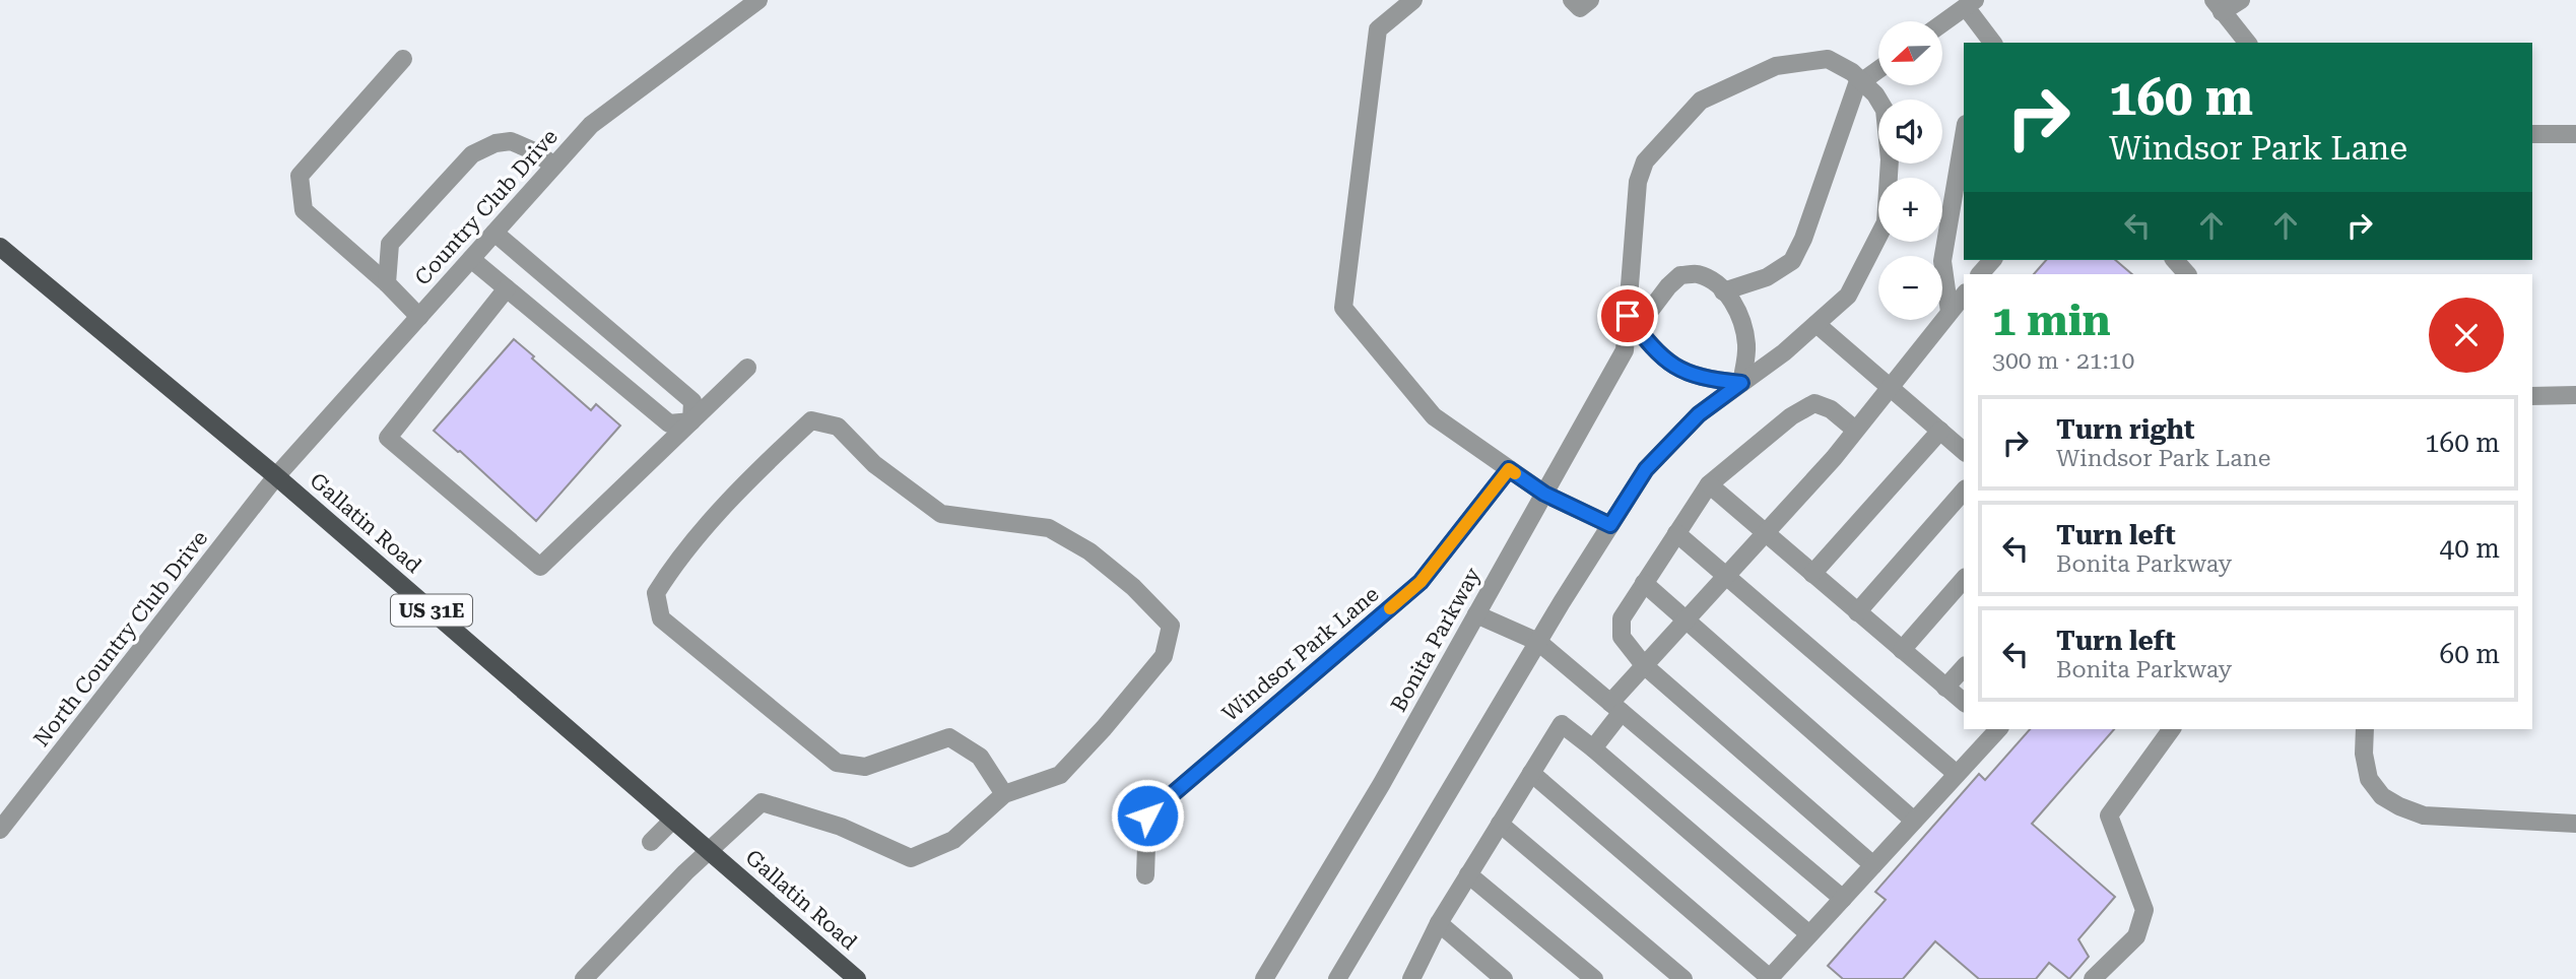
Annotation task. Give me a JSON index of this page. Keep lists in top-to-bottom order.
{
  "streets": {
    "main road": ["Gallatin Road", "US 31E"],
    "street": [
      "Country Club Drive",
      "North Country Club Drive",
      "Bonita Parkway",
      "Windsor Park Lane"
    ]
  },
  "crossings": [
    ["Country Club Drive", "Gallatin Road"],
    ["Country Club Drive", "North Country Club Drive"],
    ["Gallatin Road", "North Country Club Drive"]
  ],
  "north": "left",
  "page": {
    "map_buttons": ["+", "−"],
    "turn": ["160 m", "Windsor Park Lane"],
    "heading": ["1 min", "300 m · 21:10"],
    "list": [
      {
        "name": "Turn right",
        "note": "Windsor Park Lane",
        "value": "160 m"
      },
      {
        "name": "Turn left",
        "note": "Bonita Parkway",
        "value": "40 m"
      },
      {
        "name": "Turn left",
        "note": "Bonita Parkway",
        "value": "60 m"
      }
    ]
  }
}
